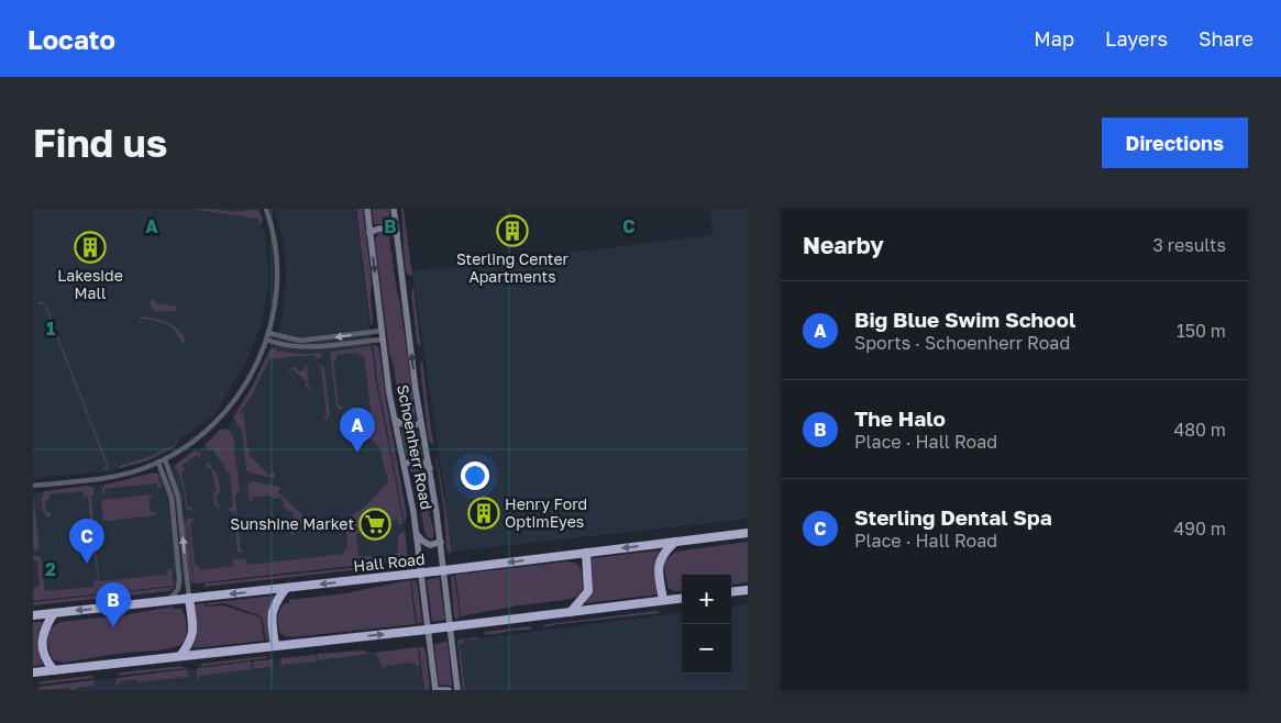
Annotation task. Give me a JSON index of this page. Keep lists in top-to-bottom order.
{
  "streets": {
    "highway": ["Hall Road"],
    "main road": ["Schoenherr Road"]
  },
  "crossings": [
    ["Schoenherr Road", "Hall Road"]
  ],
  "places": {
    "building": ["Sterling Center Apartments", "Lakeside Mall", "Henry Ford OptimEyes"],
    "supermarket": ["Sunshine Market"]
  },
  "page": {
    "header": "Locato",
    "nav": ["Map", "Layers", "Share"],
    "buttons": "Directions",
    "title": "Find us",
    "heading": ["Nearby", "3 results"],
    "list": [
      {
        "mark": "A",
        "name": "Big Blue Swim School",
        "note": "Sports · Schoenherr Road",
        "value": "150 m"
      },
      {
        "mark": "B",
        "name": "The Halo",
        "note": "Place · Hall Road",
        "value": "480 m"
      },
      {
        "mark": "C",
        "name": "Sterling Dental Spa",
        "note": "Place · Hall Road",
        "value": "490 m"
      }
    ],
    "pins": ["A", "C", "B"],
    "map_buttons": ["+", "−"]
  },
  "grid": {
    "columns": ["A", "B", "C"],
    "rows": ["1", "2"]
  }
}
